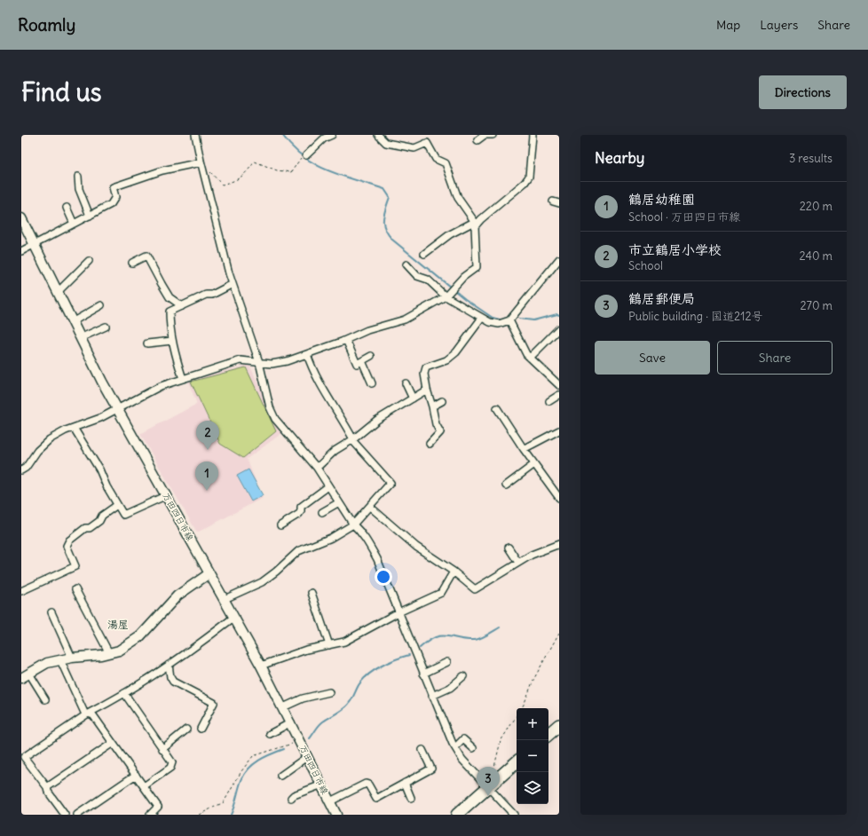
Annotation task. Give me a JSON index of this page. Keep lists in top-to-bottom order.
{
  "streets": {
    "main road": ["万田四日市線"]
  },
  "districts": ["湯屋"],
  "page": {
    "header": "Roamly",
    "nav": ["Map", "Layers", "Share"],
    "buttons": [
      "Directions",
      ["Save", "Share"]
    ],
    "title": "Find us",
    "heading": ["Nearby", "3 results"],
    "list": [
      {
        "mark": "1",
        "name": "鶴居幼稚園",
        "note": "School · 万田四日市線",
        "value": "220 m"
      },
      {
        "mark": "2",
        "name": "市立鶴居小学校",
        "note": "School",
        "value": "240 m"
      },
      {
        "mark": "3",
        "name": "鶴居郵便局",
        "note": "Public building · 国道212号",
        "value": "270 m"
      }
    ],
    "pins": ["2", "1", "3"],
    "map_buttons": ["+", "−"]
  }
}
